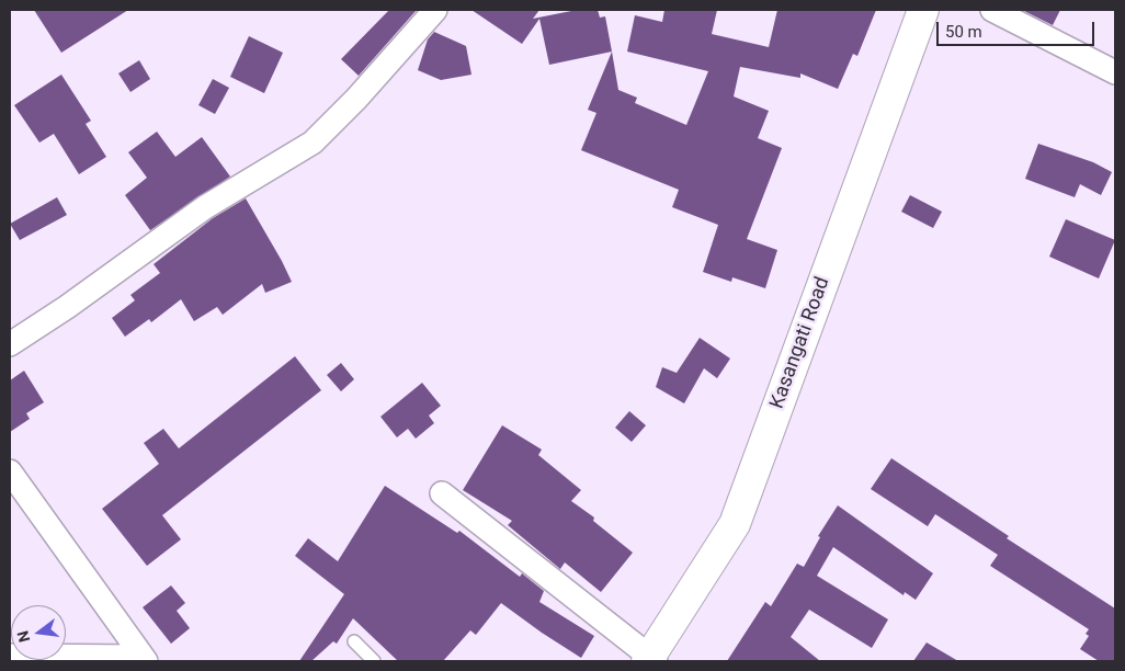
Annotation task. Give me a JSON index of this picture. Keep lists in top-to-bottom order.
{
  "streets": {
    "street": ["Kasangati Road"]
  },
  "scale_bar": "50 m",
  "north": "left"
}
